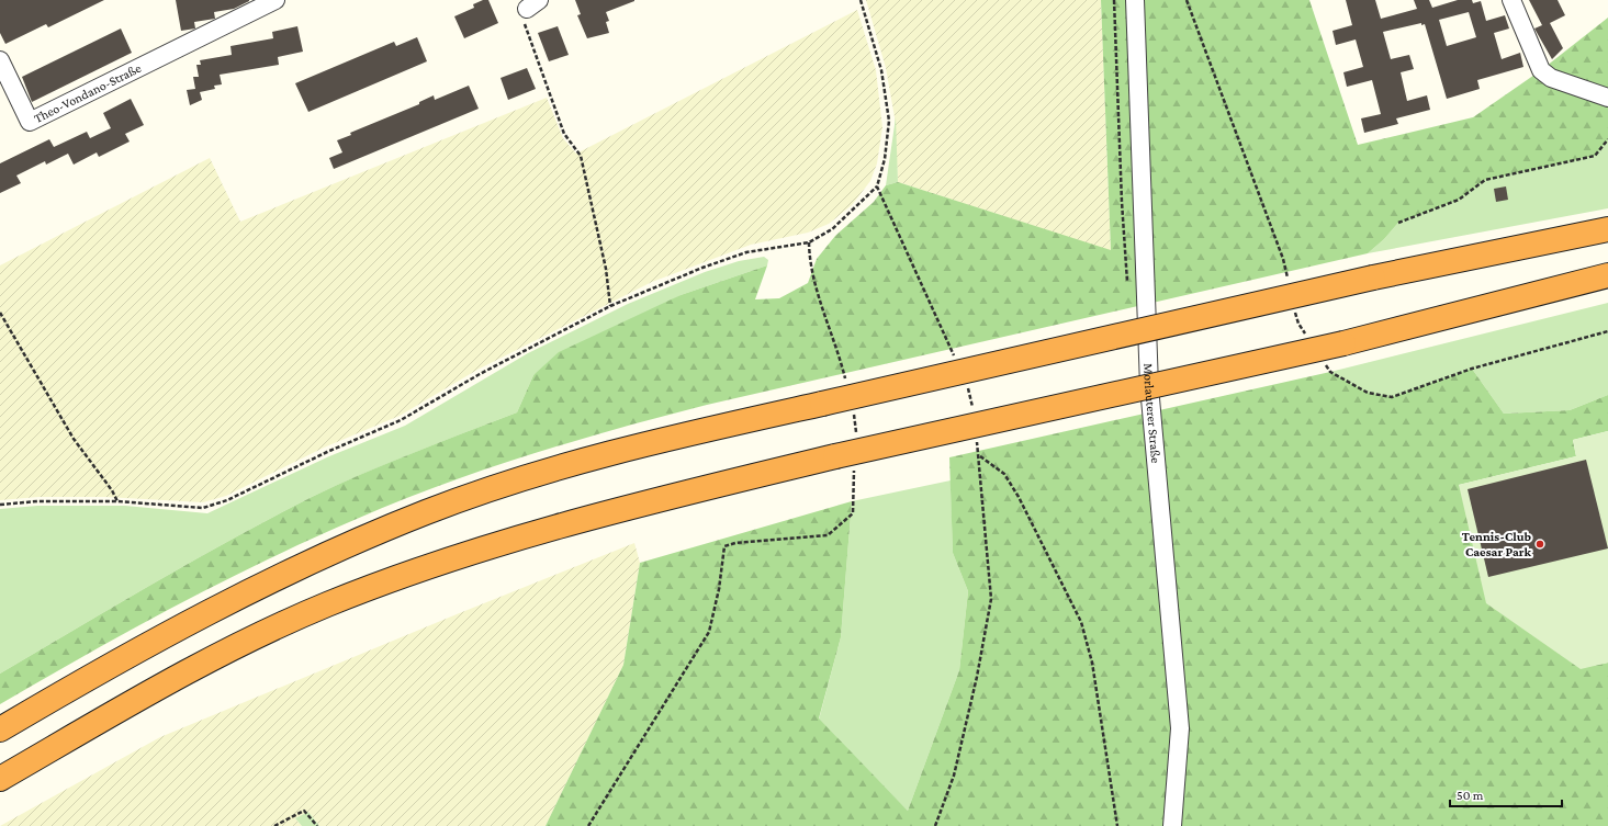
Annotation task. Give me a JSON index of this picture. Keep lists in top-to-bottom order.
{
  "streets": {
    "street": ["Theo-Vondano-Straße", "Morlauterer Straße"]
  },
  "places": ["Tennis-Club Caesar Park"],
  "scale_bar": "50 m"
}
